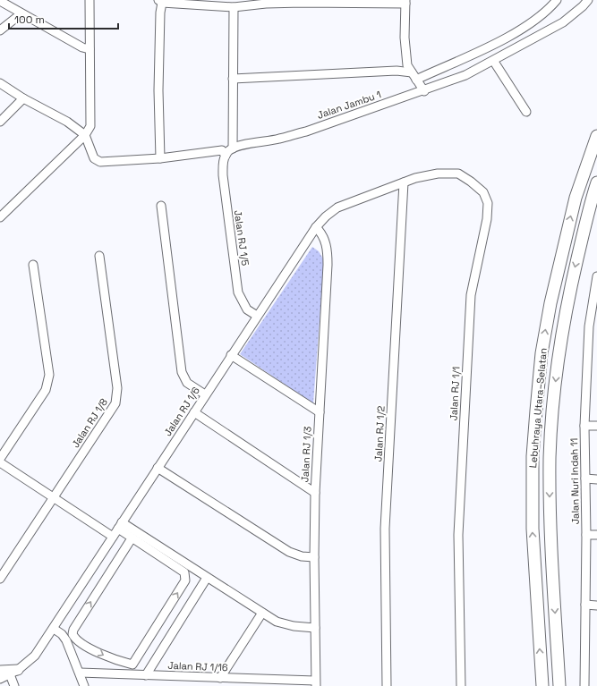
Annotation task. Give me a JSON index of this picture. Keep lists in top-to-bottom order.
{
  "streets": {
    "highway": ["Lebuhraya Utara–Selatan"],
    "street": [
      "Jalan Jambu 1",
      "Jalan RJ 1/5",
      "Jalan RJ 1/1",
      "Jalan RJ 1/6",
      "Jalan RJ 1/8",
      "Jalan RJ 1/2",
      "Jalan RJ 1/3",
      "Jalan Nuri Indah 11",
      "Jalan RJ 1/16"
    ]
  },
  "crossings": [
    ["Jalan RJ 1/5", "Jalan RJ 1/6"],
    ["Jalan RJ 1/1", "Jalan RJ 1/6"],
    ["Jalan RJ 1/1", "Jalan RJ 1/2"],
    ["Jalan RJ 1/6", "Jalan RJ 1/2"],
    ["Jalan RJ 1/6", "Jalan RJ 1/3"],
    ["Jalan RJ 1/3", "Jalan RJ 1/16"]
  ],
  "scale_bar": "100 m"
}
